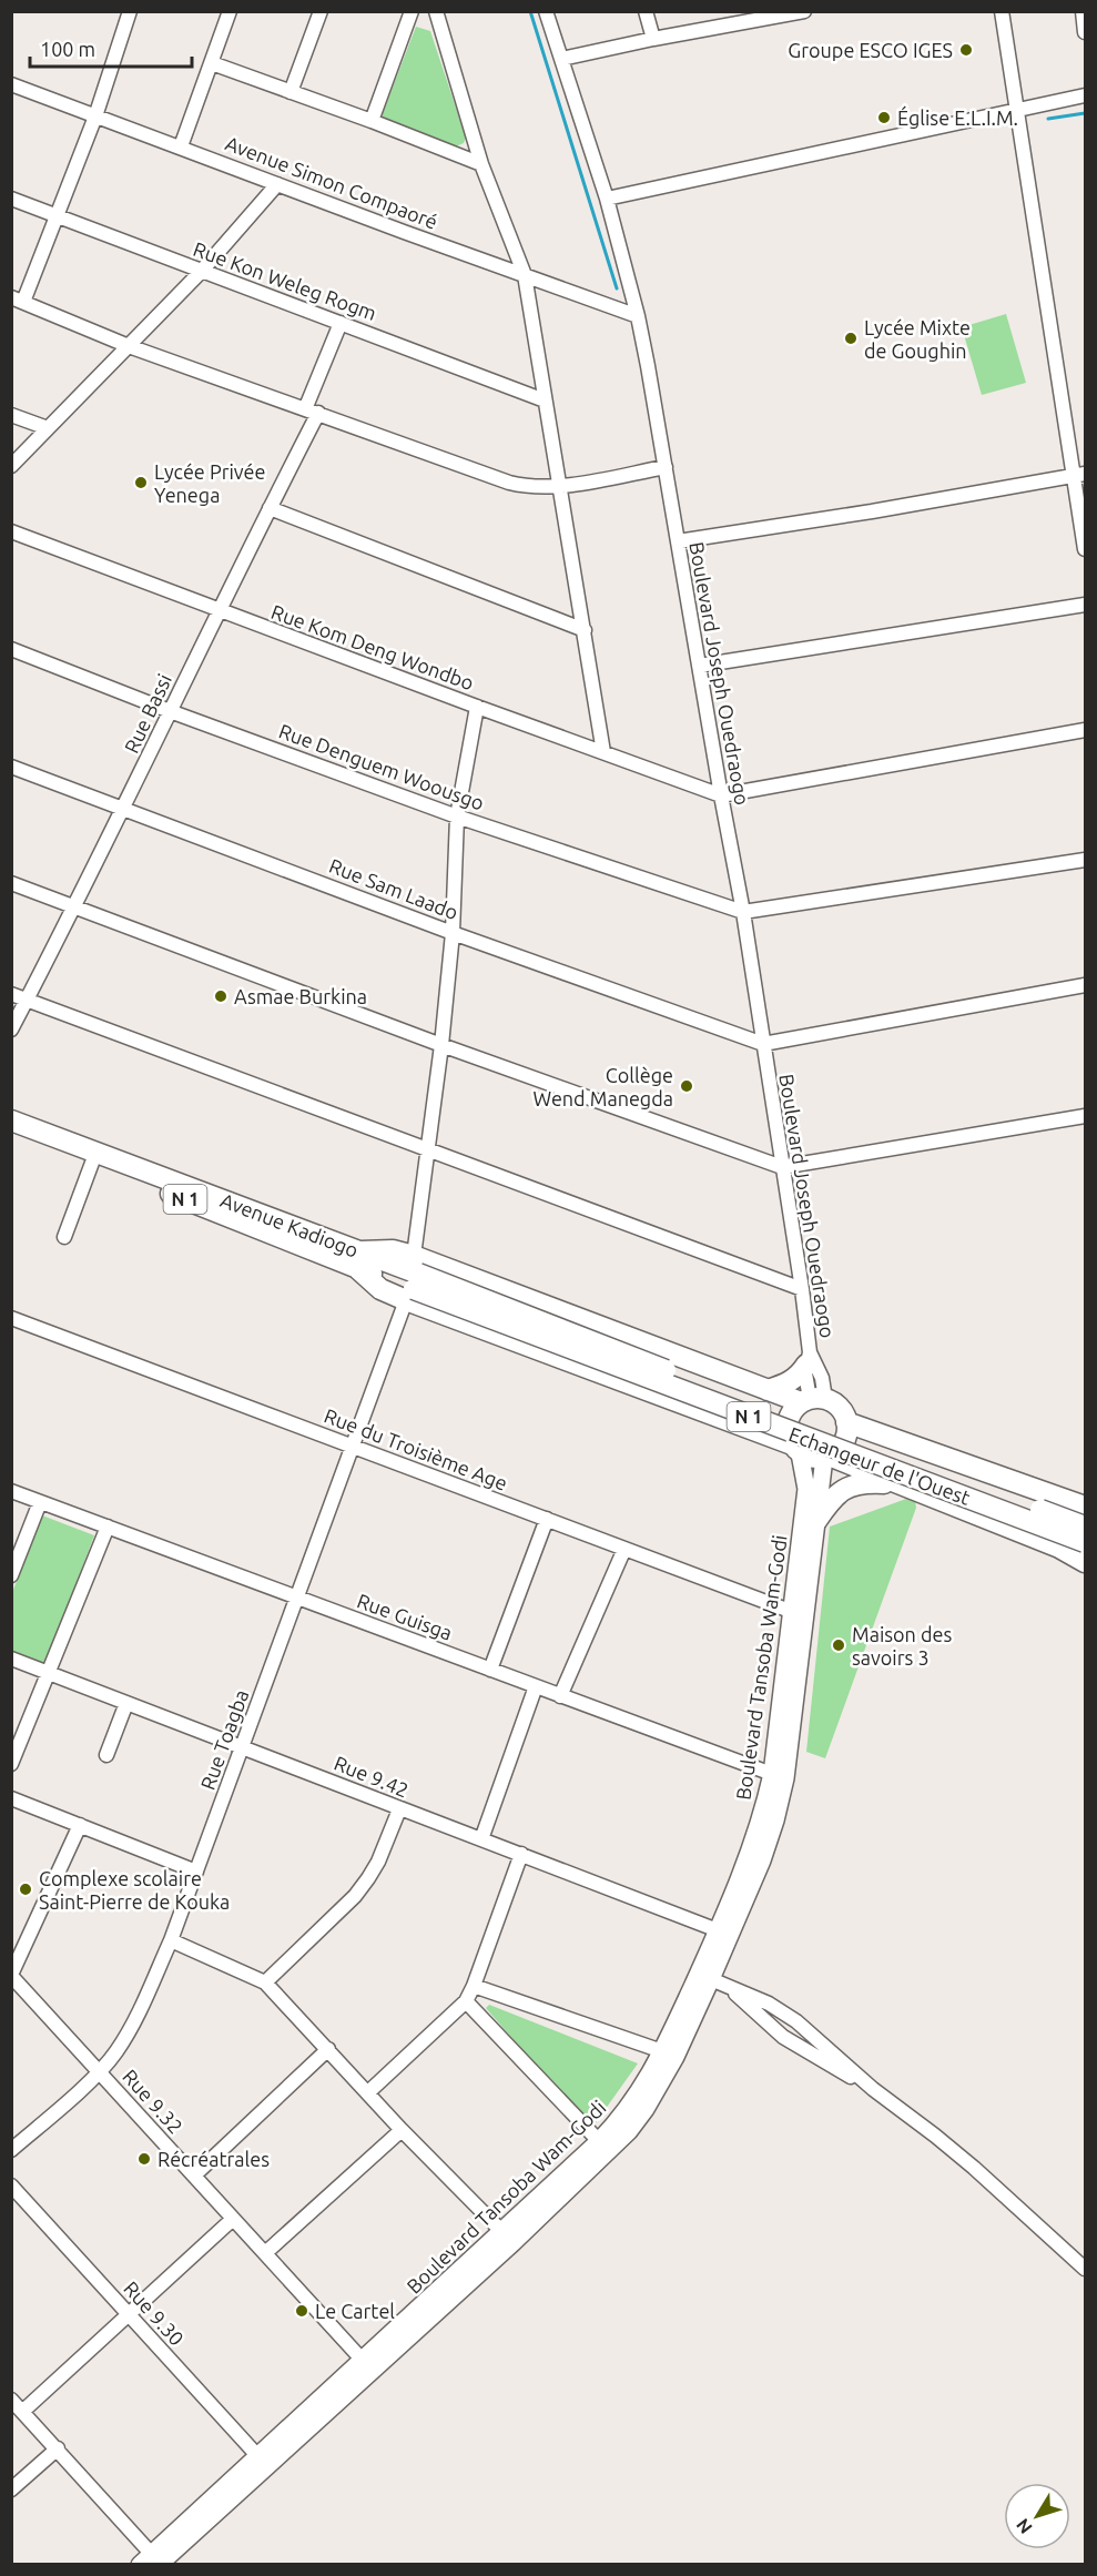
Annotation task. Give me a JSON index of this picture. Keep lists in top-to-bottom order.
{
  "streets": {
    "highway": ["N 1", "Avenue Kadiogo", "Echangeur de l'Ouest"],
    "main road": ["Boulevard Tansoba Wam-Godi"],
    "street": [
      "Avenue Simon Compaoré",
      "Rue Kon Weleg Rogm",
      "Rue Kom Deng Wondbo",
      "Boulevard Joseph Ouedraogo",
      "Rue Bassi",
      "Rue Denguem Woousgo",
      "Rue Sam Laado",
      "Rue du Troisième Age",
      "Rue Guisga",
      "Rue Toagba",
      "Rue 9.42",
      "Rue 9.32",
      "Rue 9.30"
    ]
  },
  "crossings": [
    ["Avenue Simon Compaoré", "Boulevard Joseph Ouedraogo"],
    ["Rue Kon Weleg Rogm", "Rue Bassi"],
    ["Rue Kom Deng Wondbo", "Boulevard Joseph Ouedraogo"],
    ["Rue Kom Deng Wondbo", "Rue Bassi"],
    ["Rue Kom Deng Wondbo", "Rue Toagba"],
    ["Boulevard Joseph Ouedraogo", "Rue Denguem Woousgo"],
    ["Boulevard Joseph Ouedraogo", "Rue Sam Laado"],
    ["Boulevard Joseph Ouedraogo", "N 1"],
    ["Boulevard Joseph Ouedraogo", "Boulevard Tansoba Wam-Godi"],
    ["Rue Bassi", "Rue Denguem Woousgo"],
    ["Rue Bassi", "Rue Sam Laado"],
    ["Rue Denguem Woousgo", "Rue Toagba"],
    ["Rue Sam Laado", "Rue Toagba"],
    ["N 1", "Avenue Kadiogo"],
    ["N 1", "Echangeur de l'Ouest"],
    ["N 1", "Boulevard Tansoba Wam-Godi"],
    ["N 1", "Rue Toagba"],
    ["Avenue Kadiogo", "Echangeur de l'Ouest"],
    ["Avenue Kadiogo", "Rue Toagba"],
    ["Rue du Troisième Age", "Boulevard Tansoba Wam-Godi"],
    ["Rue du Troisième Age", "Rue Toagba"],
    ["Echangeur de l'Ouest", "Rue Toagba"],
    ["Rue Guisga", "Boulevard Tansoba Wam-Godi"],
    ["Rue Guisga", "Rue Toagba"],
    ["Boulevard Tansoba Wam-Godi", "Rue 9.42"],
    ["Boulevard Tansoba Wam-Godi", "Rue 9.32"],
    ["Boulevard Tansoba Wam-Godi", "Rue 9.30"],
    ["Rue Toagba", "Rue 9.42"],
    ["Rue Toagba", "Rue 9.32"]
  ],
  "places": [
    "Groupe ESCO IGES",
    "Église E.L.I.M.",
    "Lycée Mixte de Goughin",
    "Lycée Privée Yenega",
    "Asmae Burkina",
    "Collège Wend Manegda",
    "Maison des savoirs 3",
    "Complexe scolaire Saint-Pierre de Kouka",
    "Récréatrales",
    "Le Cartel"
  ],
  "scale_bar": "100 m",
  "north": "bottom left"
}
